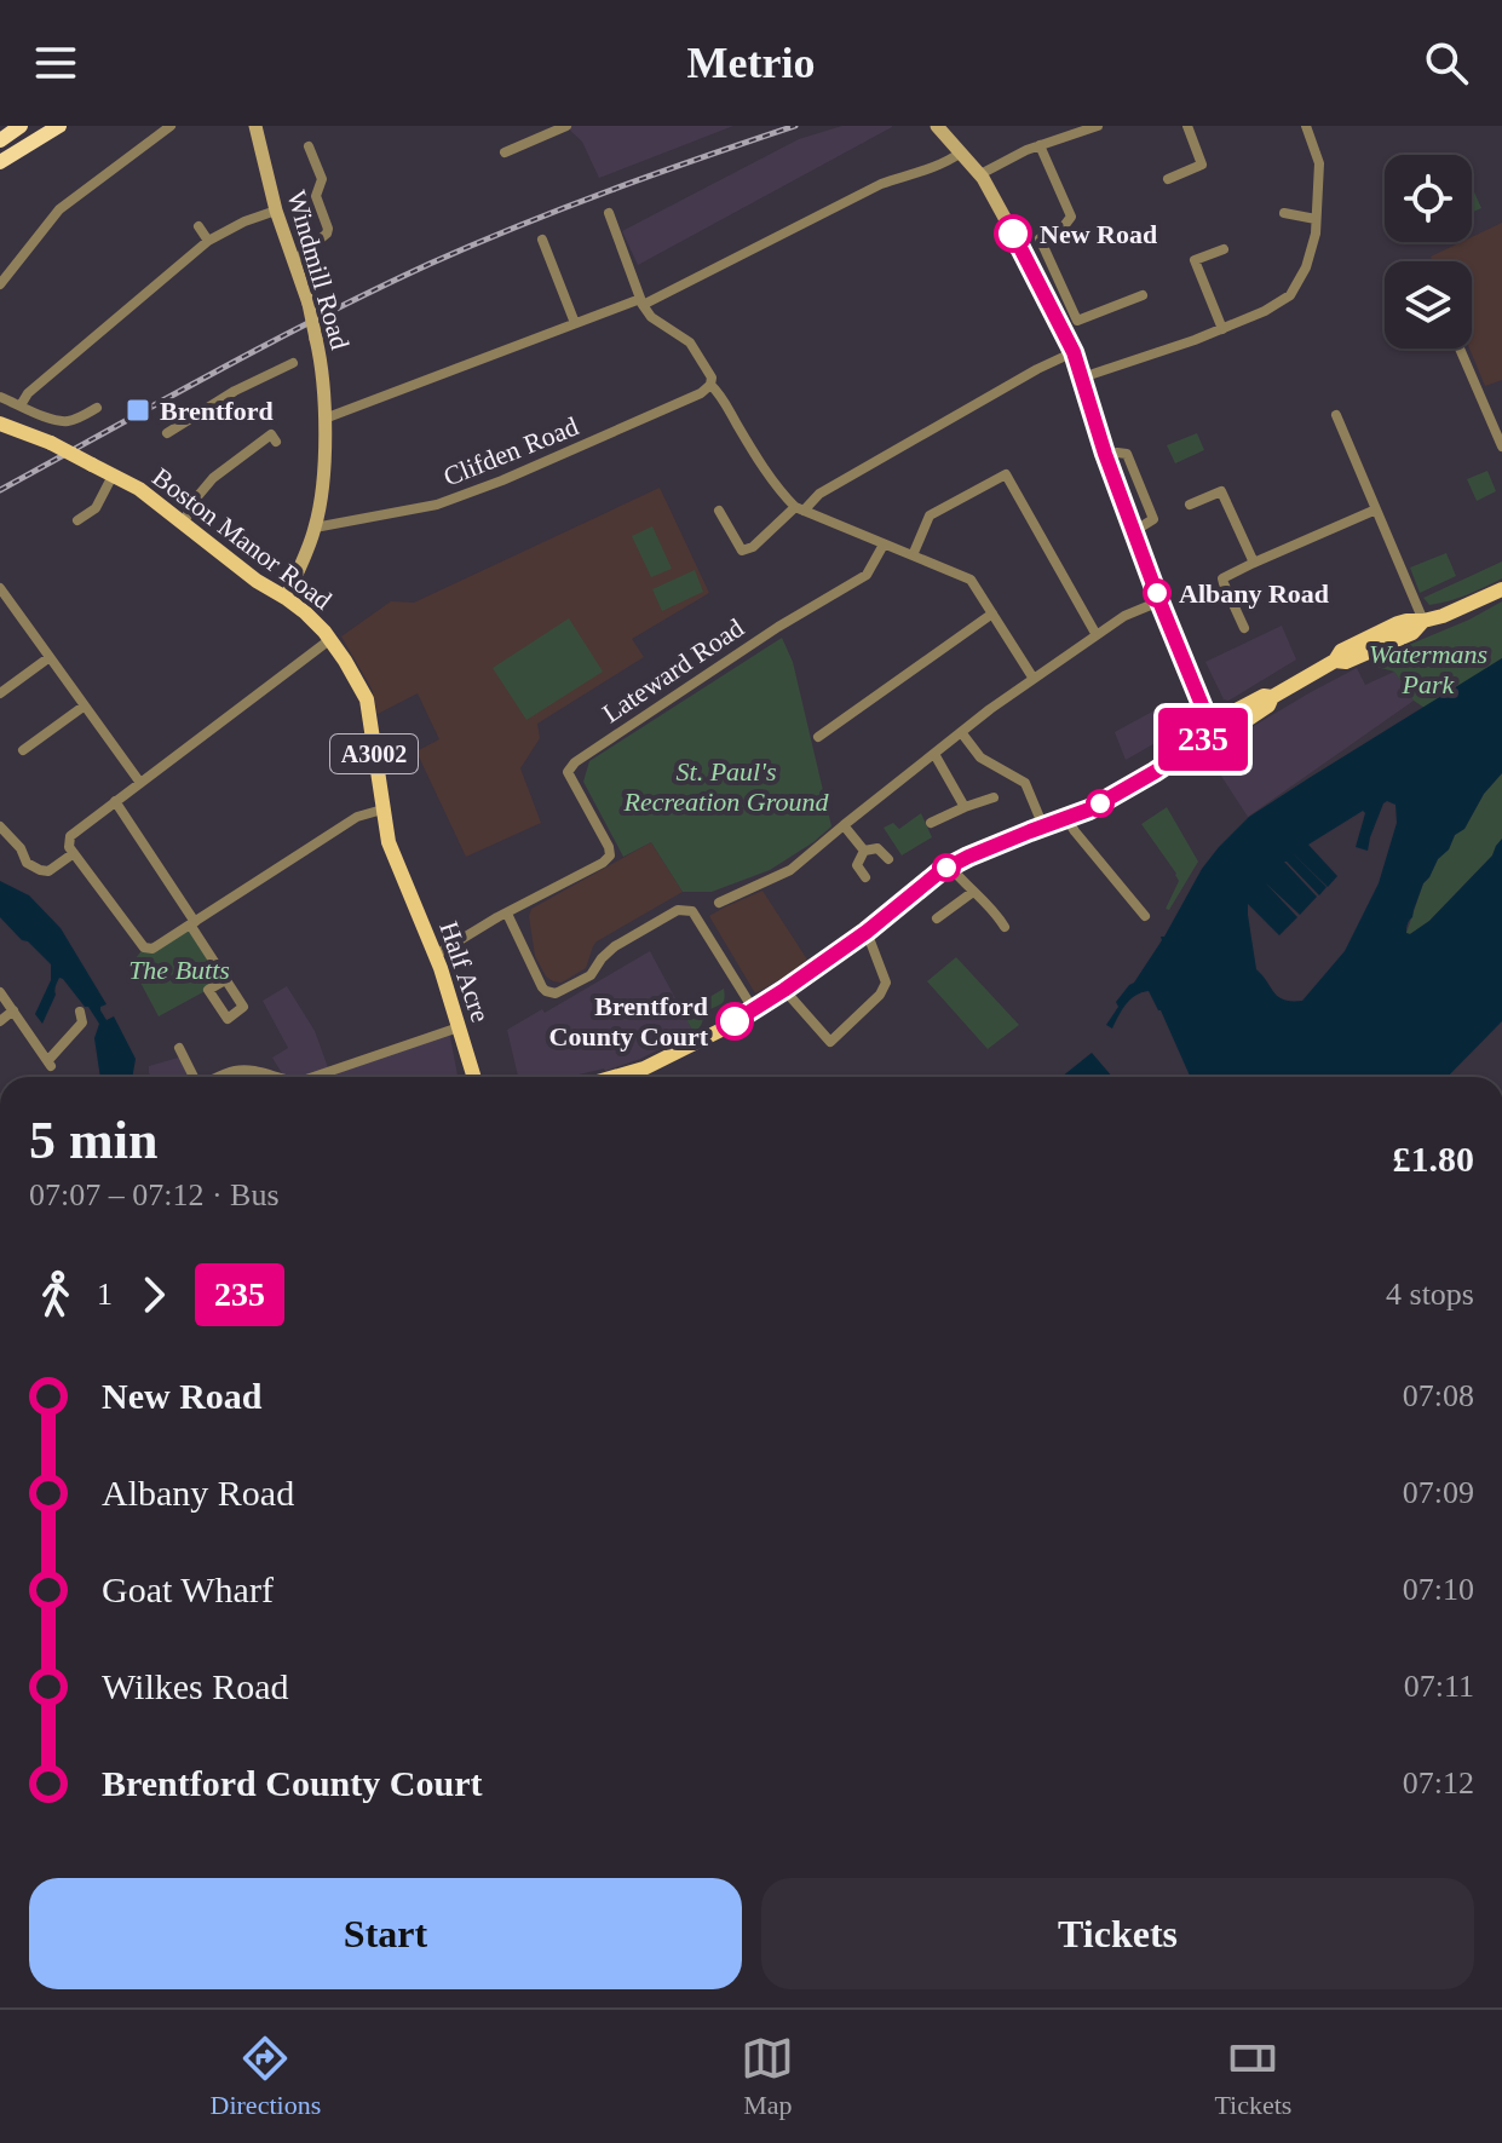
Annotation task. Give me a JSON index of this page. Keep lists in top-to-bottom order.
{
  "streets": {
    "main road": [
      "Windmill Road",
      "Boston Manor Road",
      "A3002",
      "Half Acre"
    ],
    "street": ["Clifden Road", "Lateward Road"]
  },
  "crossings": [
    ["Windmill Road", "Clifden Road"],
    ["Windmill Road", "Boston Manor Road"],
    ["Boston Manor Road", "Half Acre"]
  ],
  "parks": ["Watermans Park", "St. Paul's Recreation Ground", "The Butts"],
  "places": {
    "other": ["New Road", "Albany Road", "Brentford County Court"],
    "transit": ["Brentford"]
  },
  "lines": ["bus line 235"],
  "page": {
    "header": "Metrio",
    "on_map": "235",
    "heading": ["5 min", "07:07 – 07:12 · Bus", "£1.80"],
    "legs": ["1", "235", "4 stops"],
    "list": [
      {
        "name": "New Road",
        "value": "07:08"
      },
      {
        "name": "Albany Road",
        "value": "07:09"
      },
      {
        "name": "Goat Wharf",
        "value": "07:10"
      },
      {
        "name": "Wilkes Road",
        "value": "07:11"
      },
      {
        "name": "Brentford County Court",
        "value": "07:12"
      }
    ],
    "buttons": ["Start", "Tickets"],
    "tabs": ["Directions", "Map", "Tickets"]
  }
}
